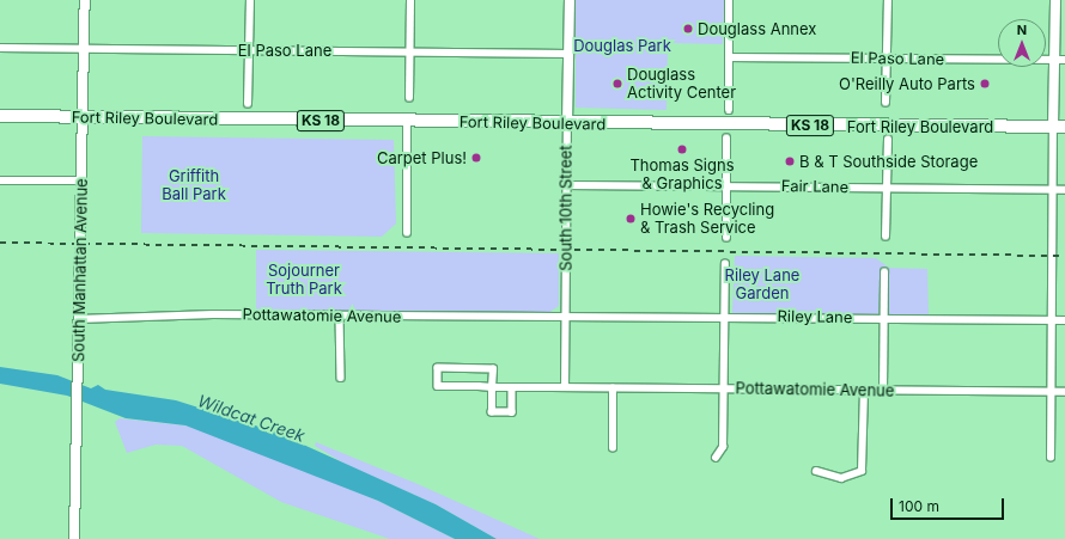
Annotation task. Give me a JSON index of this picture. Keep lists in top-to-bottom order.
{
  "streets": {
    "highway": ["Fort Riley Boulevard", "KS 18"],
    "street": [
      "El Paso Lane",
      "Fair Lane",
      "South 10th Street",
      "South Manhattan Avenue",
      "Pottawatomie Avenue",
      "Riley Lane"
    ]
  },
  "crossings": [
    ["El Paso Lane", "South 10th Street"],
    ["El Paso Lane", "South Manhattan Avenue"],
    ["Fort Riley Boulevard", "South 10th Street"],
    ["Fort Riley Boulevard", "South Manhattan Avenue"],
    ["Fair Lane", "South 10th Street"],
    ["South 10th Street", "Pottawatomie Avenue"],
    ["South 10th Street", "Riley Lane"],
    ["South Manhattan Avenue", "Pottawatomie Avenue"],
    ["Pottawatomie Avenue", "Riley Lane"]
  ],
  "water": ["Wildcat Creek"],
  "parks": [
    "Douglas Park",
    "Griffith Ball Park",
    "Sojourner Truth Park",
    "Riley Lane Garden"
  ],
  "places": [
    "Douglass Annex",
    "Douglass Activity Center",
    "O'Reilly Auto Parts",
    "Thomas Signs & Graphics",
    "Carpet Plus!",
    "B & T Southside Storage",
    "Howie's Recycling & Trash Service"
  ],
  "scale_bar": "100 m",
  "north": "top"
}
